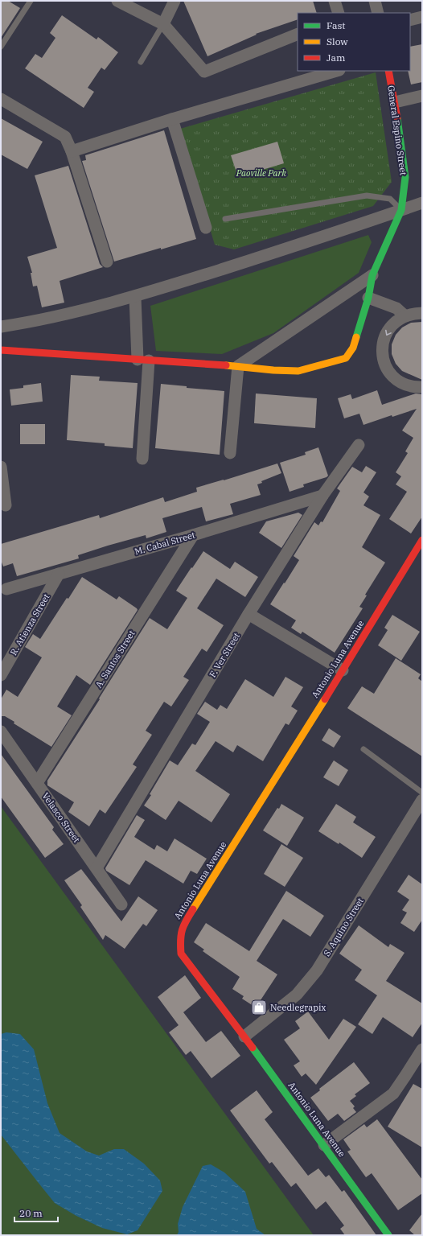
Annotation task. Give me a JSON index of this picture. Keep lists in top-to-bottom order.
{
  "streets": {
    "street": [
      "General Espino Street",
      "M. Cabal Street",
      "R. Atienza Street",
      "F. Ver Street",
      "A. Santos Street",
      "Antonio Luna Avenue",
      "Velasco Street",
      "S. Aquino Street"
    ]
  },
  "crossings": [
    ["M. Cabal Street", "R. Atienza Street"],
    ["M. Cabal Street", "F. Ver Street"],
    ["M. Cabal Street", "A. Santos Street"],
    ["F. Ver Street", "Velasco Street"],
    ["A. Santos Street", "Velasco Street"],
    ["Antonio Luna Avenue", "S. Aquino Street"]
  ],
  "parks": ["Paoville Park"],
  "places": {
    "shop": ["Needlegrapix"]
  },
  "legend": ["Fast", "Slow", "Jam"],
  "scale_bar": "20 m"
}
